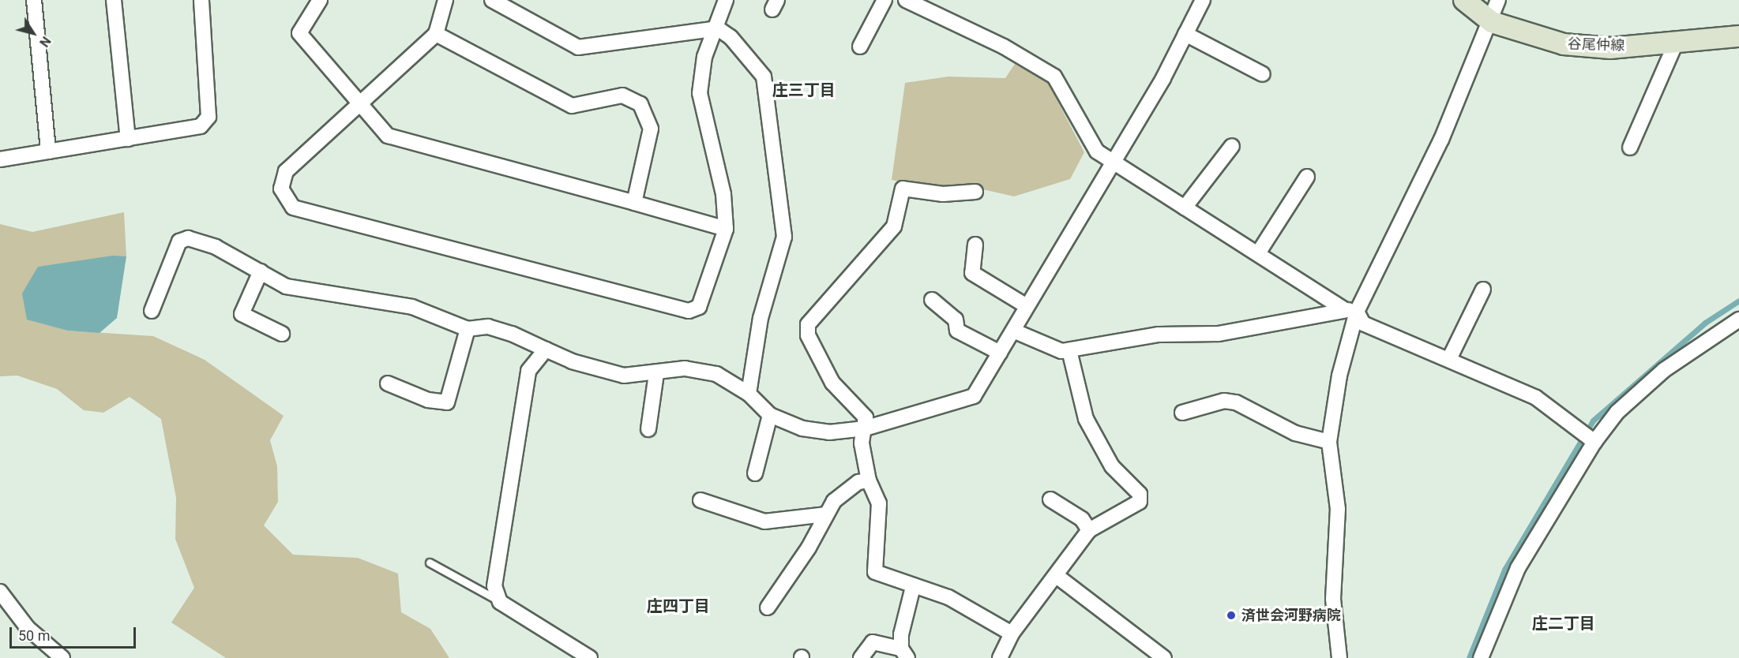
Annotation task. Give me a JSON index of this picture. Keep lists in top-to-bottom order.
{
  "streets": {
    "main road": ["谷尾仲線"]
  },
  "districts": ["庄三丁目", "庄四丁目", "庄二丁目"],
  "places": ["済世会河野病院"],
  "scale_bar": "50 m",
  "north": "bottom right"
}
